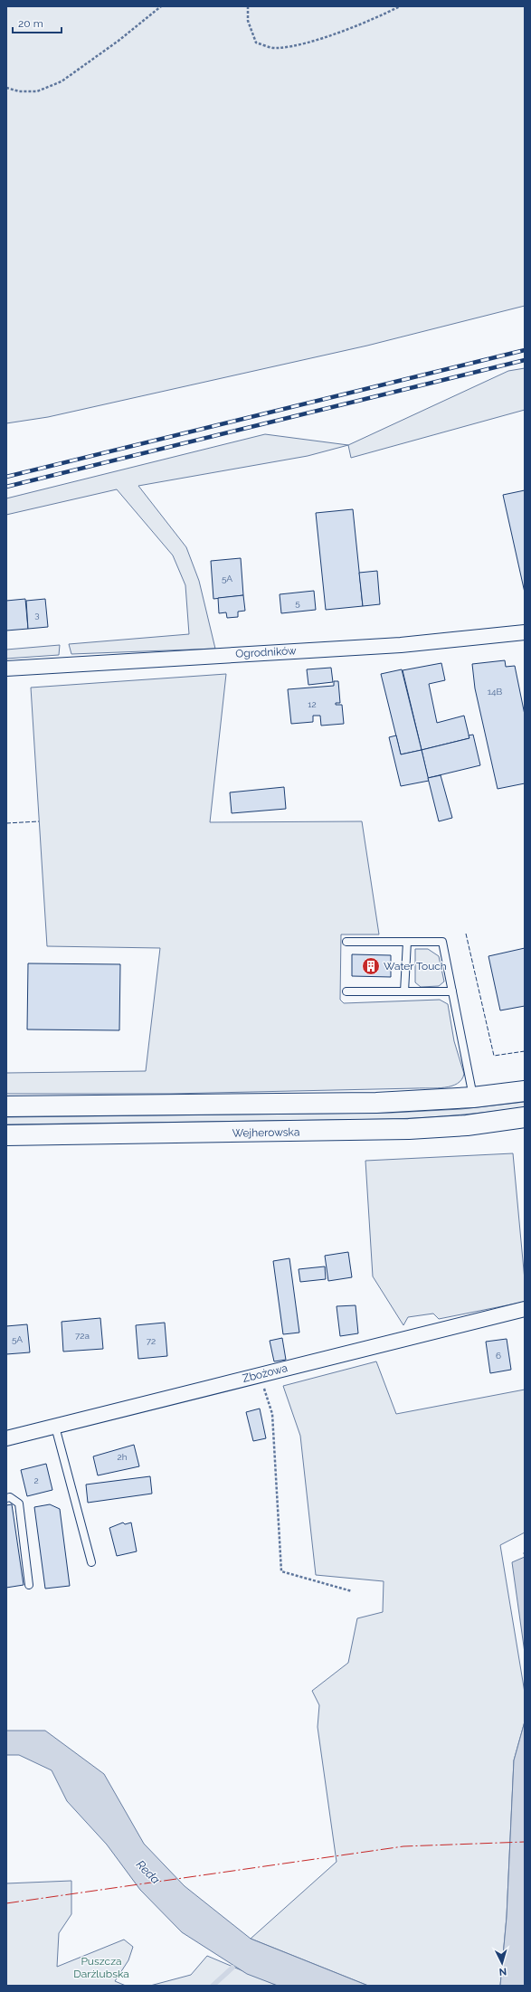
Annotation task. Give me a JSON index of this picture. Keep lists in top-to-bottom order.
{
  "streets": {
    "main road": ["Wejherowska"],
    "street": ["Ogrodników", "Zbożowa"]
  },
  "water": ["Reda"],
  "parks": ["Puszcza Darżlubska"],
  "places": {
    "building": ["Water Touch"]
  },
  "house_numbers": [
    "5A",
    "5",
    "3",
    "14B",
    "12",
    "72a",
    "5A",
    "72",
    "6",
    "2h",
    "2"
  ],
  "scale_bar": "20 m",
  "north": "bottom"
}
